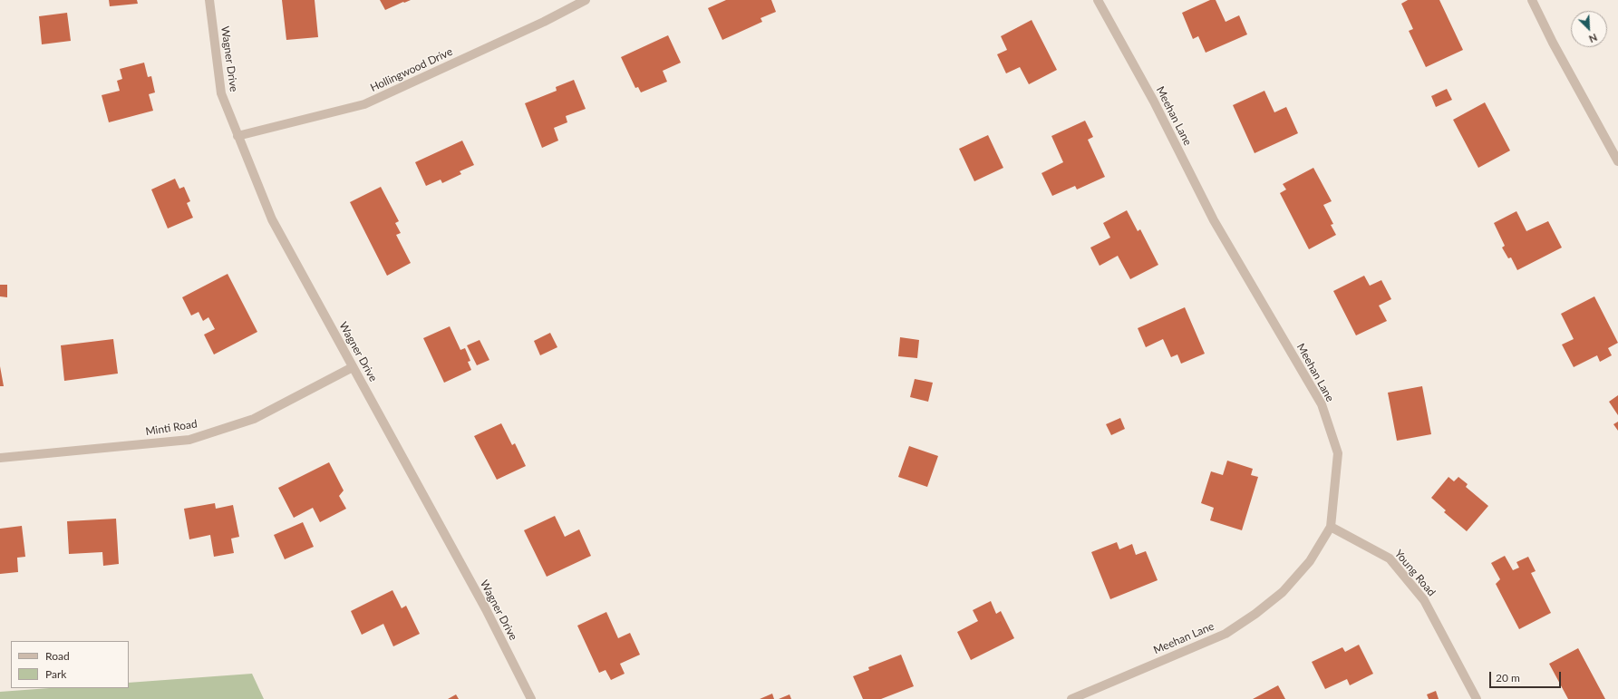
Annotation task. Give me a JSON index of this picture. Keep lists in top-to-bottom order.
{
  "streets": {
    "street": [
      "Wagner Drive",
      "Hollingwood Drive",
      "Meehan Lane",
      "Minti Road",
      "Young Road"
    ]
  },
  "crossings": [
    ["Wagner Drive", "Hollingwood Drive"],
    ["Wagner Drive", "Minti Road"],
    ["Meehan Lane", "Young Road"]
  ],
  "legend": ["Road", "Park"],
  "scale_bar": "20 m",
  "north": "bottom right"
}
